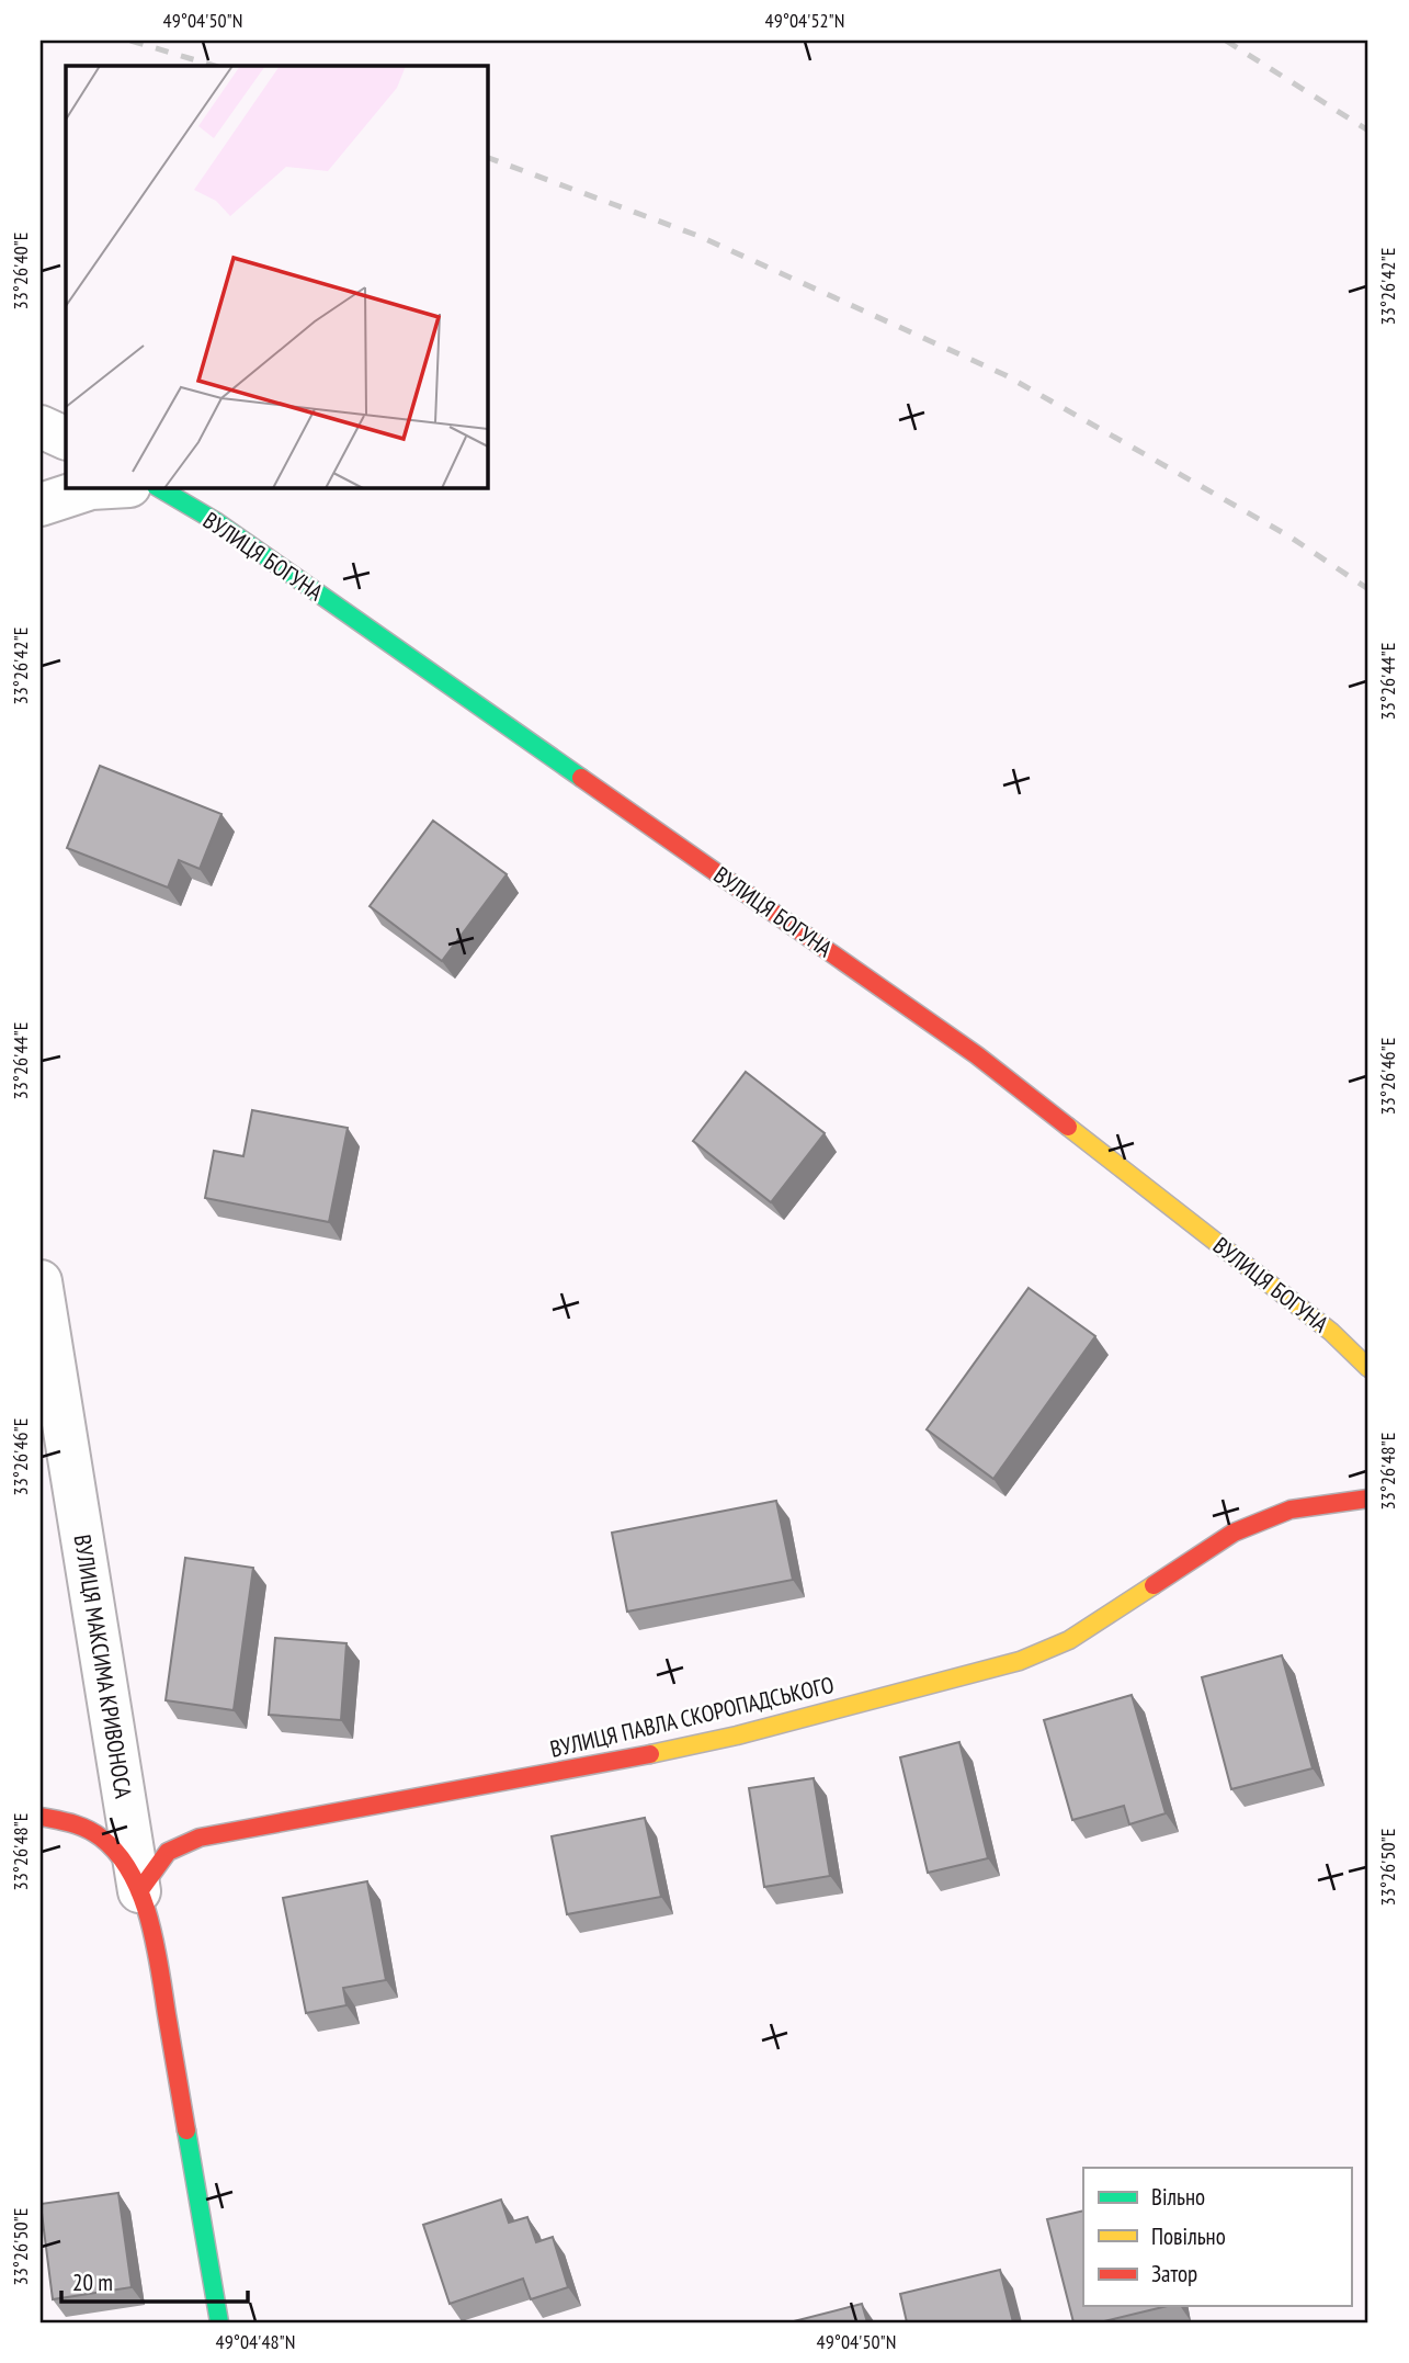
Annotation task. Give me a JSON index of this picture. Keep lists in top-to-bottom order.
{
  "streets": {
    "street": ["ВУЛИЦЯ БОГУНА", "ВУЛИЦЯ МАКСИМА КРИВОНОСА", "ВУЛИЦЯ ПАВЛА СКОРОПАДСЬКОГО"]
  },
  "crossings": [
    ["ВУЛИЦЯ МАКСИМА КРИВОНОСА", "ВУЛИЦЯ ПАВЛА СКОРОПАДСЬКОГО"]
  ],
  "legend": ["Вільно", "Повільно", "Затор"],
  "scale_bar": "20 m",
  "coordinates": [
    "49°04'50\"N",
    "49°04'52\"N",
    "33°26'40\"E",
    "33°26'42\"E",
    "33°26'44\"E",
    "33°26'46\"E",
    "33°26'48\"E",
    "33°26'50\"E",
    "49°04'48\"N"
  ]
}
